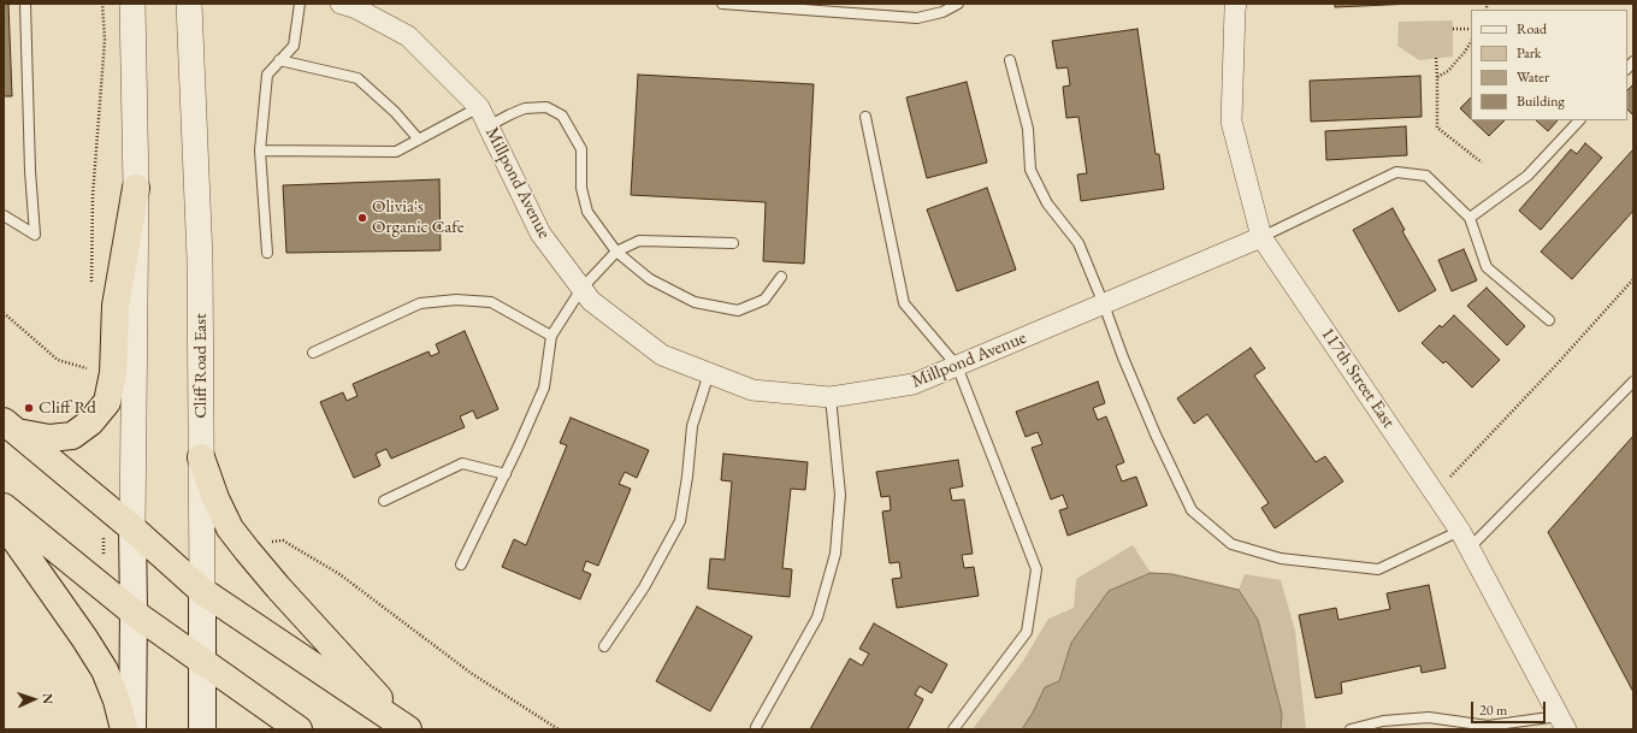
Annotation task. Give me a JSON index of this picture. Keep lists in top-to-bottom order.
{
  "streets": {
    "main road": ["Cliff Road East"],
    "street": ["Millpond Avenue", "117th Street East"]
  },
  "crossings": [
    ["Millpond Avenue", "117th Street East"]
  ],
  "places": ["Olivia's Organic Cafe", "Cliff Rd"],
  "legend": [
    "Road",
    "Park",
    "Water",
    "Building"
  ],
  "scale_bar": "20 m",
  "north": "right"
}
